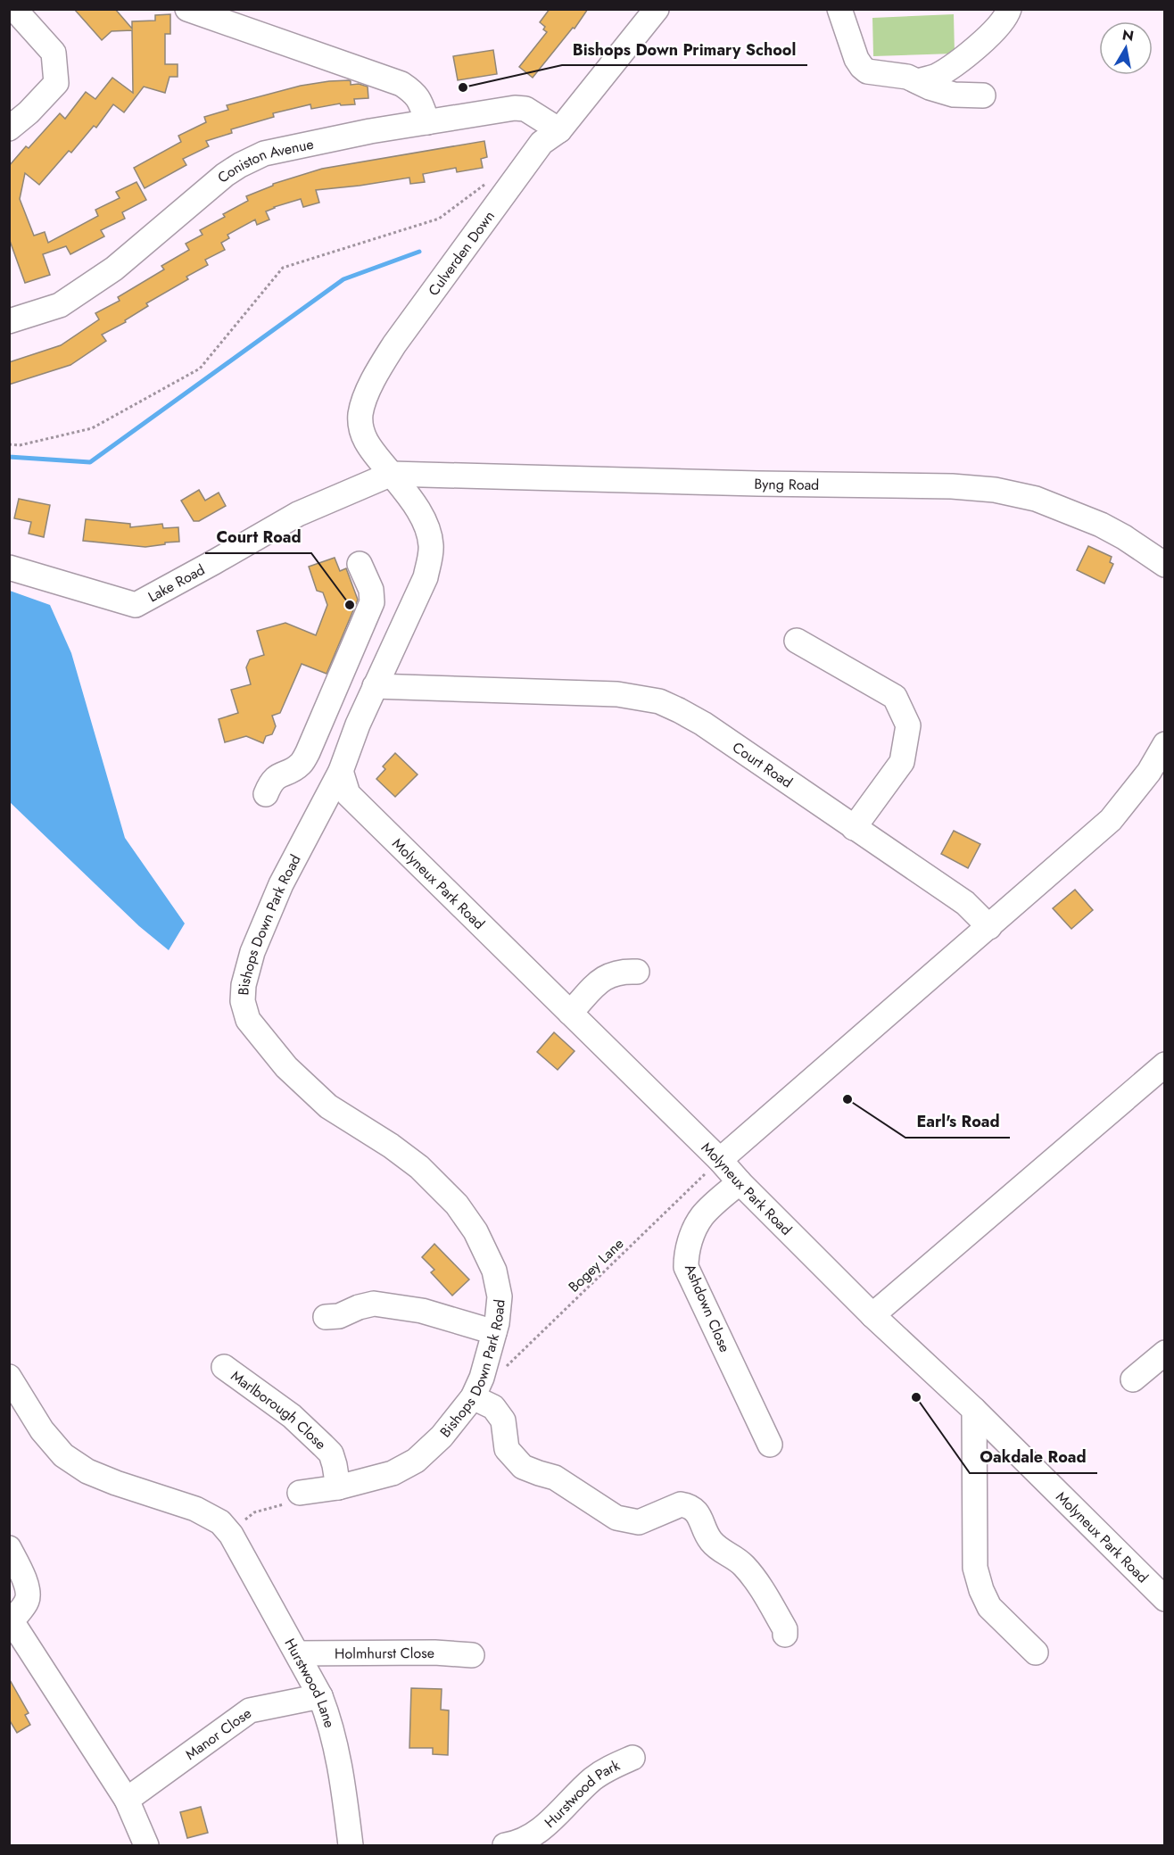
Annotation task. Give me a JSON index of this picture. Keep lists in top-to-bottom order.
{
  "streets": {
    "street": [
      "Coniston Avenue",
      "Culverden Down",
      "Byng Road",
      "Lake Road",
      "Court Road",
      "Molyneux Park Road",
      "Bishops Down Park Road",
      "Ashdown Close",
      "Marlborough Close",
      "Holmhurst Close",
      "Hurstwood Lane",
      "Manor Close",
      "Hurstwood Park"
    ],
    "path": ["Bogey Lane"]
  },
  "crossings": [
    ["Coniston Avenue", "Culverden Down"],
    ["Culverden Down", "Byng Road"],
    ["Culverden Down", "Lake Road"],
    ["Culverden Down", "Bishops Down Park Road"],
    ["Byng Road", "Lake Road"],
    ["Court Road", "Bishops Down Park Road"],
    ["Molyneux Park Road", "Bishops Down Park Road"],
    ["Molyneux Park Road", "Bogey Lane"],
    ["Molyneux Park Road", "Ashdown Close"],
    ["Bishops Down Park Road", "Bogey Lane"],
    ["Bishops Down Park Road", "Marlborough Close"],
    ["Holmhurst Close", "Hurstwood Lane"],
    ["Hurstwood Lane", "Manor Close"]
  ],
  "places": [
    "Bishops Down Primary School",
    "Court Road",
    "Earl's Road",
    "Oakdale Road"
  ],
  "north": "top"
}
